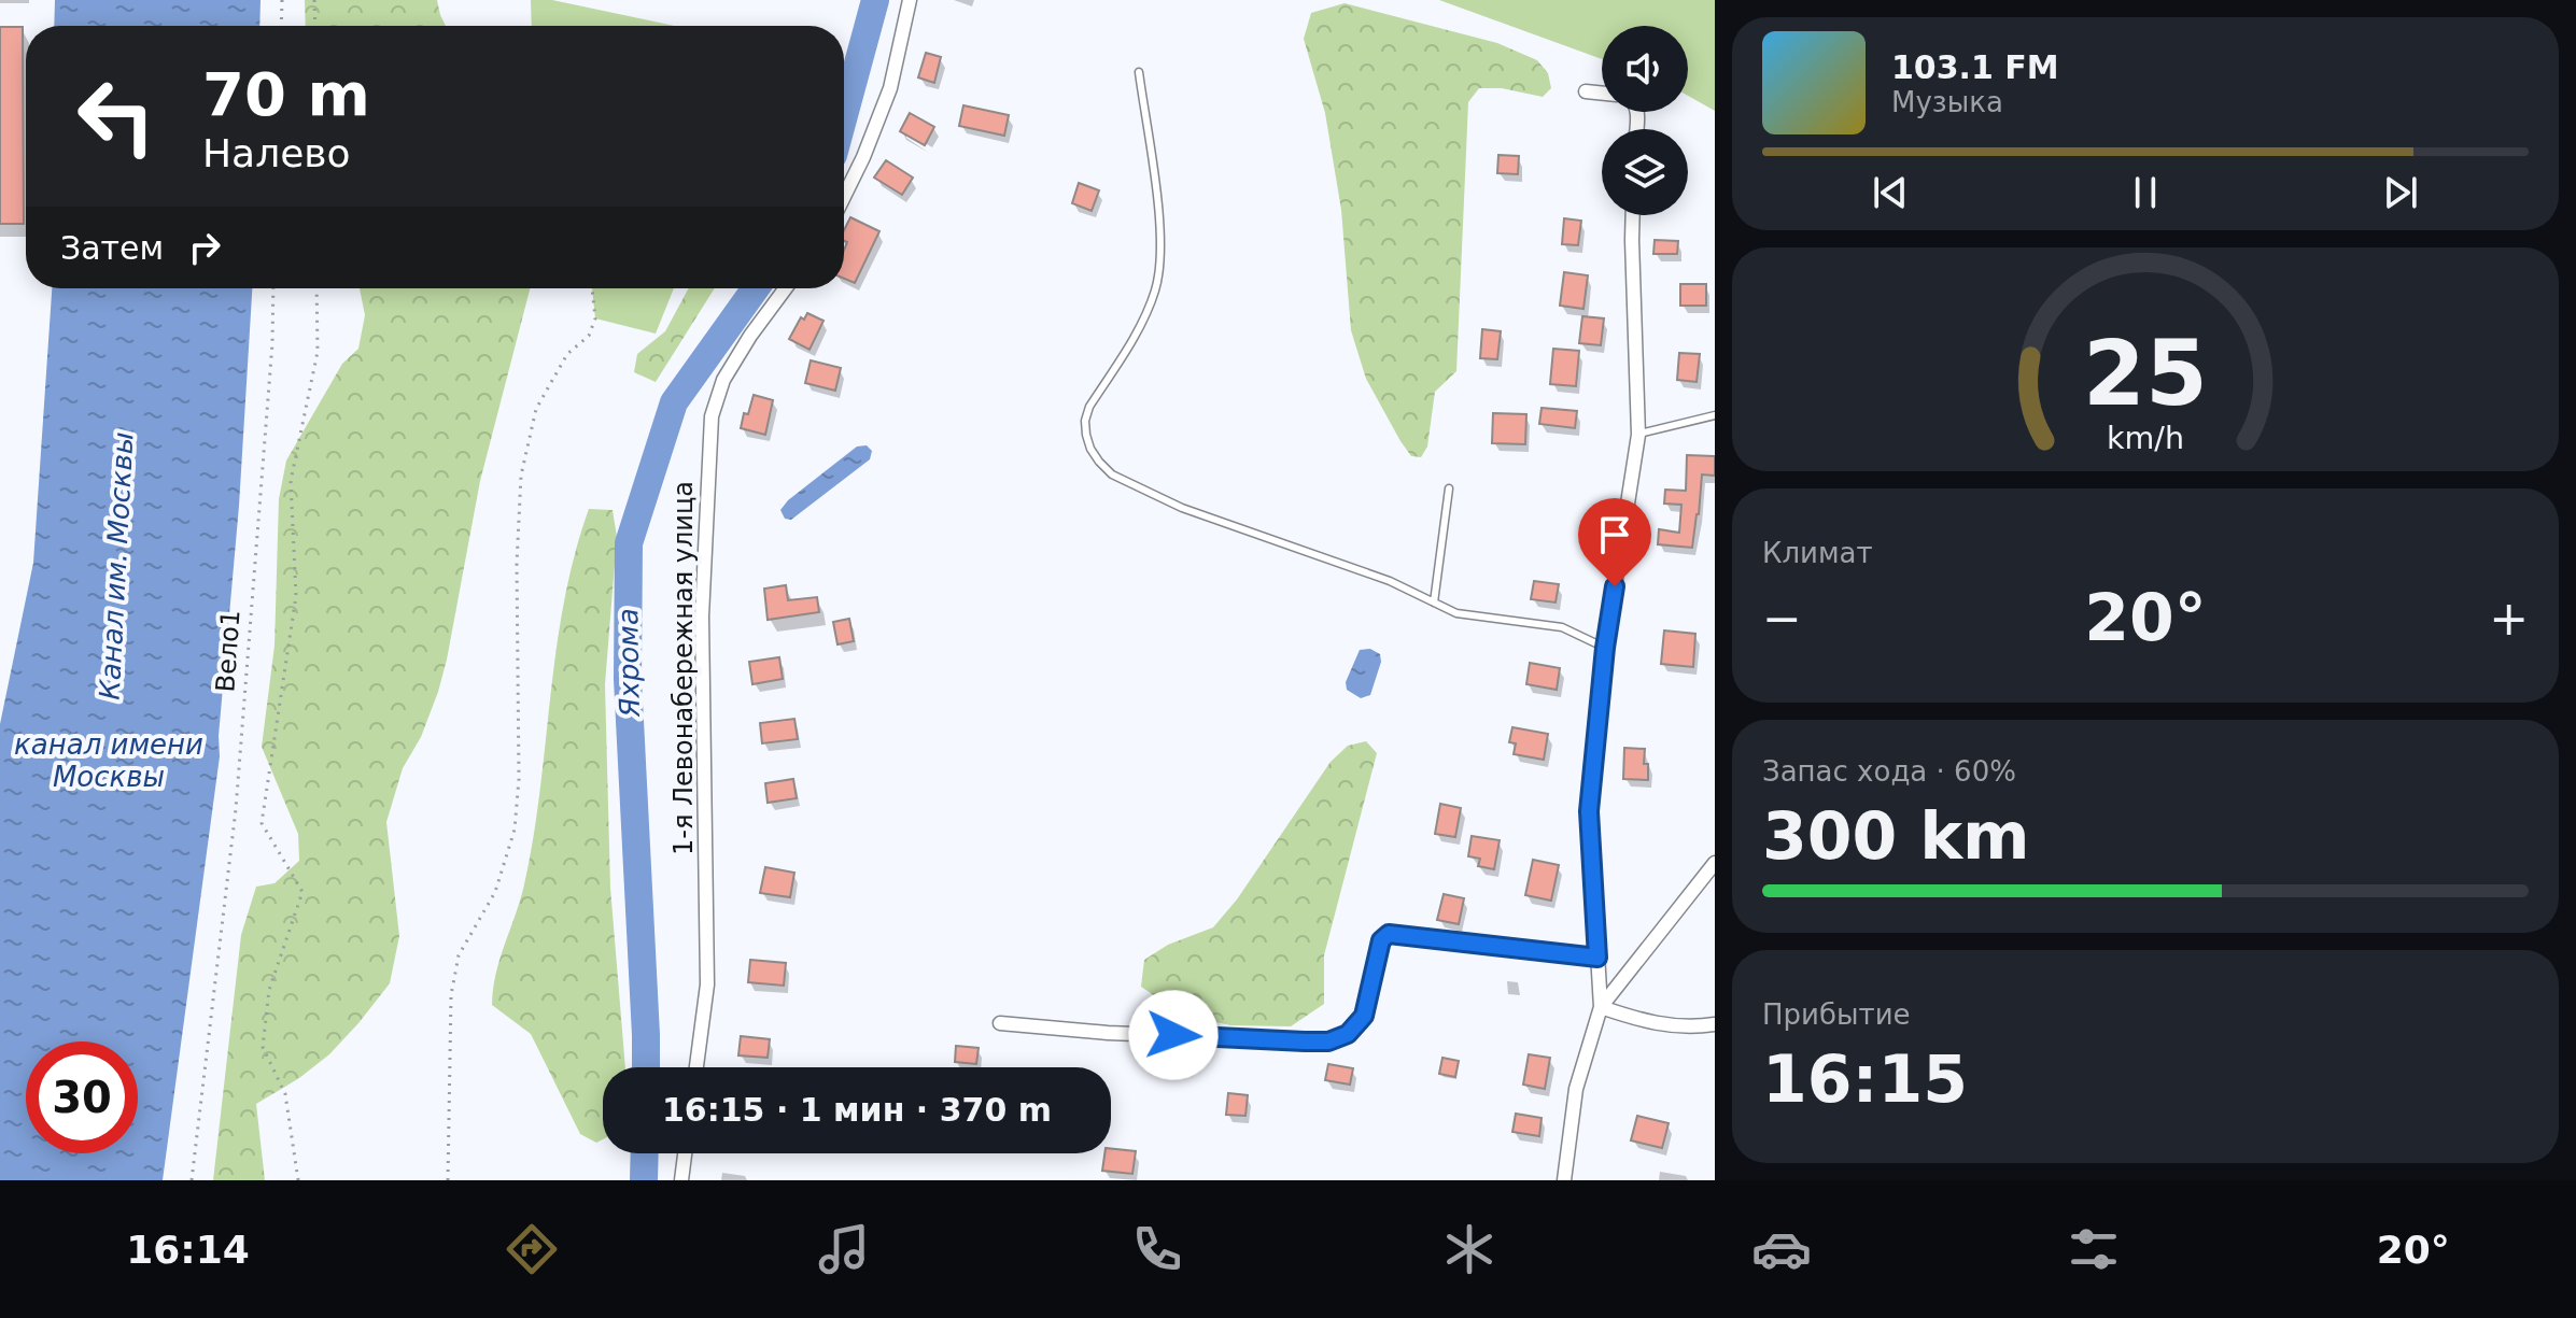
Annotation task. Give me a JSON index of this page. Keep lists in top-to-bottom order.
{
  "streets": {
    "street": ["1-я Левонабережная улица"],
    "path": ["Вело1"]
  },
  "water": ["Канал им. Москвы", "Яхрома", "канал имени Москвы"],
  "page": {
    "turn": ["70 m", "Налево"],
    "song": ["103.1 FM", "Музыка"],
    "then": "Затем",
    "tile": [
      "Климат",
      ["Запас хода · 60%", "300 km"],
      ["Прибытие", "16:15"]
    ],
    "heat": ["−", "20°", "+"],
    "limit": "30",
    "trip": "16:15 · 1 мин · 370 m",
    "tabs": ["16:14", "20°"],
    "gauge": ["25", "km/h"]
  }
}
